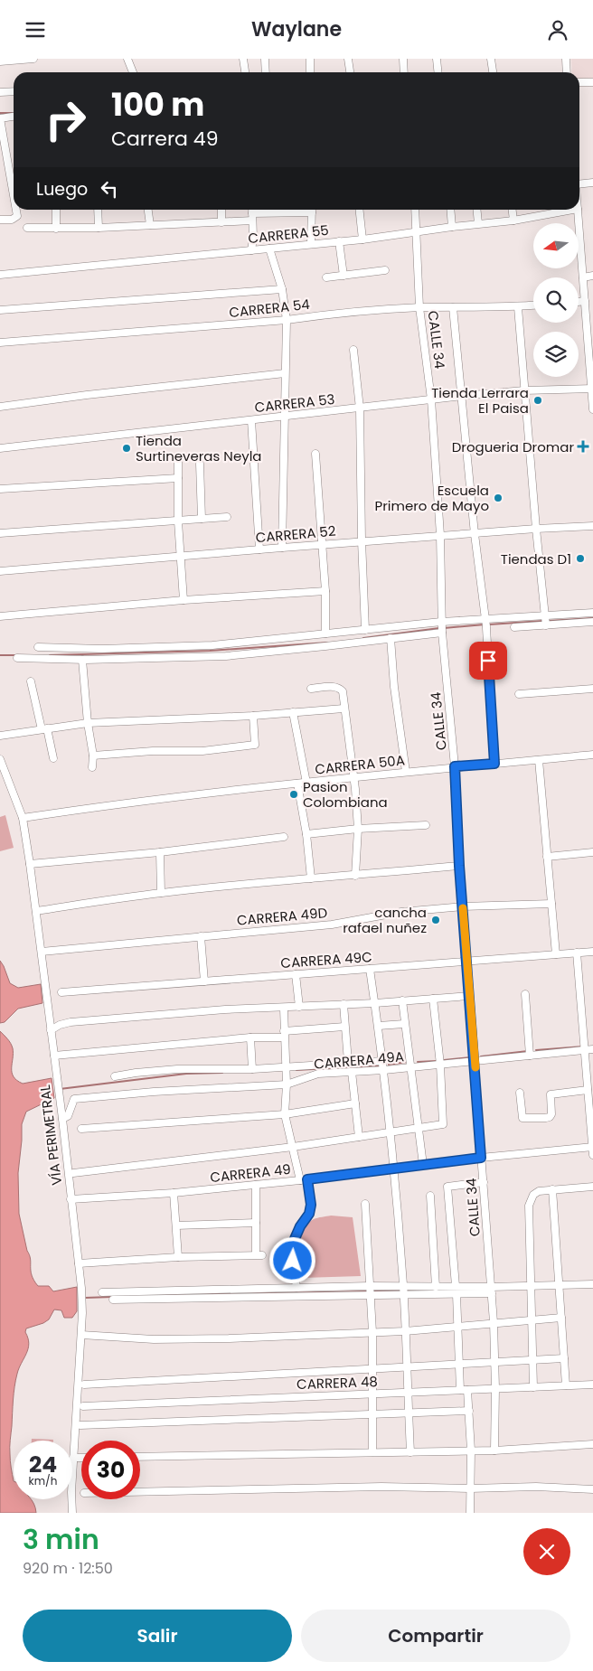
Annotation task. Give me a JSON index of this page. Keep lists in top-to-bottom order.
{
  "streets": {
    "street": [
      "CARRERA 55",
      "CARRERA 54",
      "CALLE 34",
      "CARRERA 53",
      "CARRERA 52",
      "CARRERA 50A",
      "CARRERA 49D",
      "CARRERA 49C",
      "CARRERA 49A",
      "VÍA PERIMETRAL",
      "CARRERA 49",
      "CARRERA 48"
    ]
  },
  "crossings": [
    ["CARRERA 55", "CALLE 34"],
    ["CARRERA 54", "CALLE 34"],
    ["CALLE 34", "CARRERA 53"],
    ["CALLE 34", "CARRERA 52"],
    ["CALLE 34", "CARRERA 50A"],
    ["CALLE 34", "CARRERA 49D"],
    ["CALLE 34", "CARRERA 49C"],
    ["CALLE 34", "CARRERA 49A"],
    ["CALLE 34", "CARRERA 49"],
    ["CALLE 34", "CARRERA 48"],
    ["CARRERA 50A", "VÍA PERIMETRAL"],
    ["CARRERA 49D", "VÍA PERIMETRAL"],
    ["CARRERA 49A", "VÍA PERIMETRAL"],
    ["VÍA PERIMETRAL", "CARRERA 49"]
  ],
  "places": {
    "other": [
      "Tienda Lerrara El Paisa",
      "Tienda Surtineveras Neyla",
      "Escuela Primero de Mayo",
      "Tiendas D1",
      "Pasion Colombiana",
      "cancha rafael nuñez"
    ],
    "health": ["Drogueria Dromar"]
  },
  "north": "left",
  "page": {
    "header": "Waylane",
    "turn": ["100 m", "Carrera 49"],
    "then": "Luego",
    "speed": "24 km/h",
    "limit": "30",
    "heading": ["3 min", "920 m · 12:50"],
    "buttons": ["Salir", "Compartir"]
  }
}
